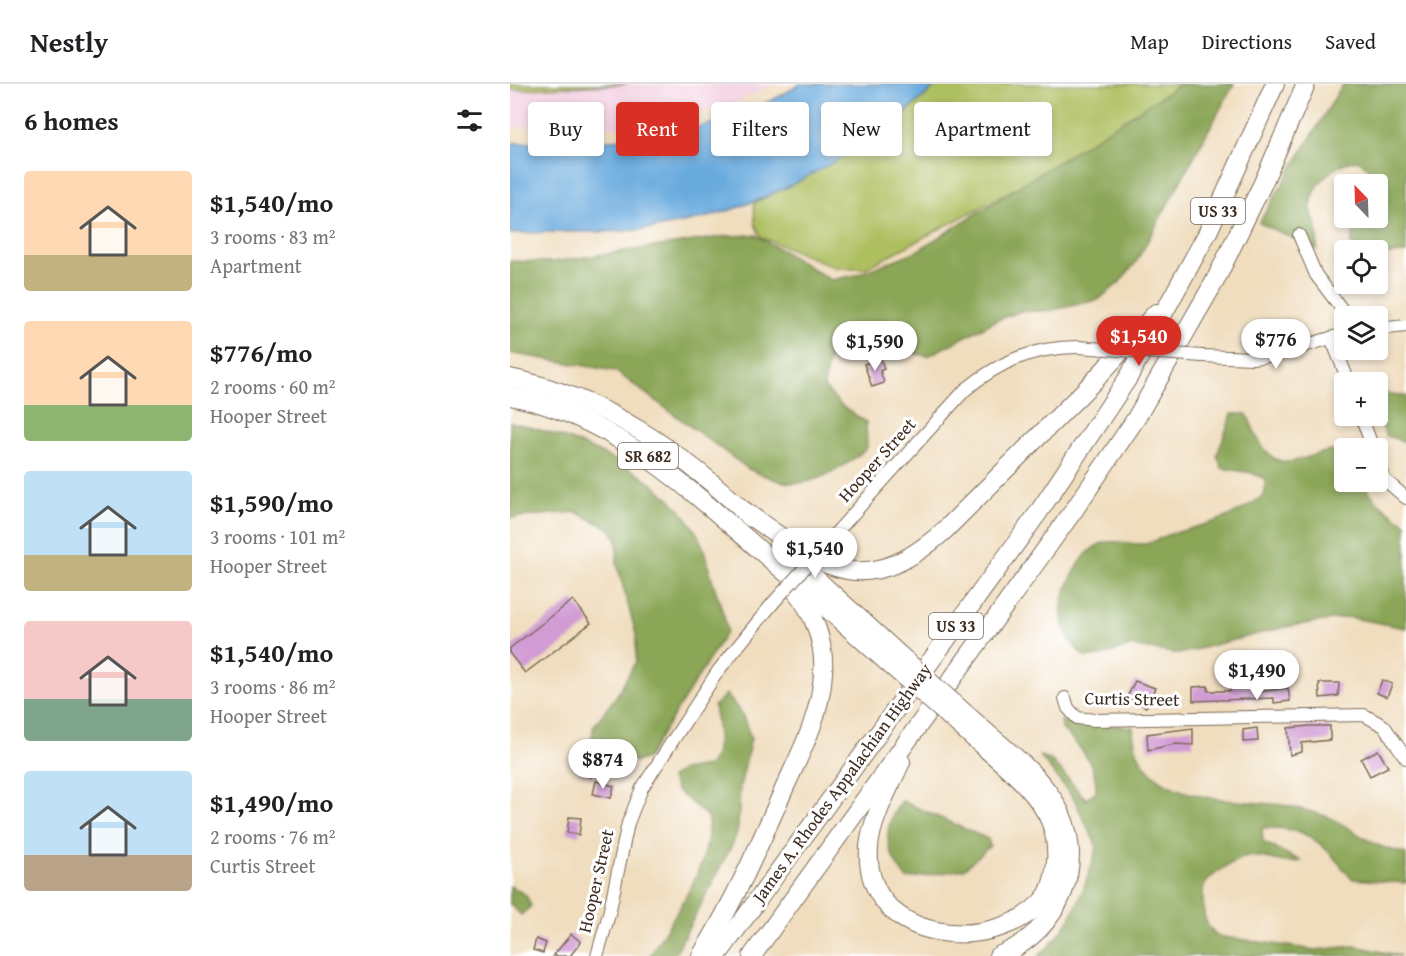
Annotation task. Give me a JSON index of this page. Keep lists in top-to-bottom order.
{
  "streets": {
    "highway": ["US 33", "SR 682", "James A. Rhodes Appalachian Highway"],
    "street": ["Hooper Street", "Curtis Street"]
  },
  "north": "top left",
  "page": {
    "header": "Nestly",
    "nav": ["Map", "Directions", "Saved"],
    "heading": "6 homes",
    "chip": [
      "Buy",
      "Rent",
      "Filters",
      "New",
      "Apartment"
    ],
    "list": [
      {
        "name": "$1,540/mo",
        "note": "3 rooms · 83 m² · Apartment"
      },
      {
        "name": "$776/mo",
        "note": "2 rooms · 60 m² · Hooper Street"
      },
      {
        "name": "$1,590/mo",
        "note": "3 rooms · 101 m² · Hooper Street"
      },
      {
        "name": "$1,540/mo",
        "note": "3 rooms · 86 m² · Hooper Street"
      },
      {
        "name": "$1,490/mo",
        "note": "2 rooms · 76 m² · Curtis Street"
      }
    ],
    "map_buttons": ["+", "−"],
    "price": [
      "$1,540",
      "$776",
      "$1,590",
      "$1,540",
      "$1,490",
      "$874"
    ]
  }
}
